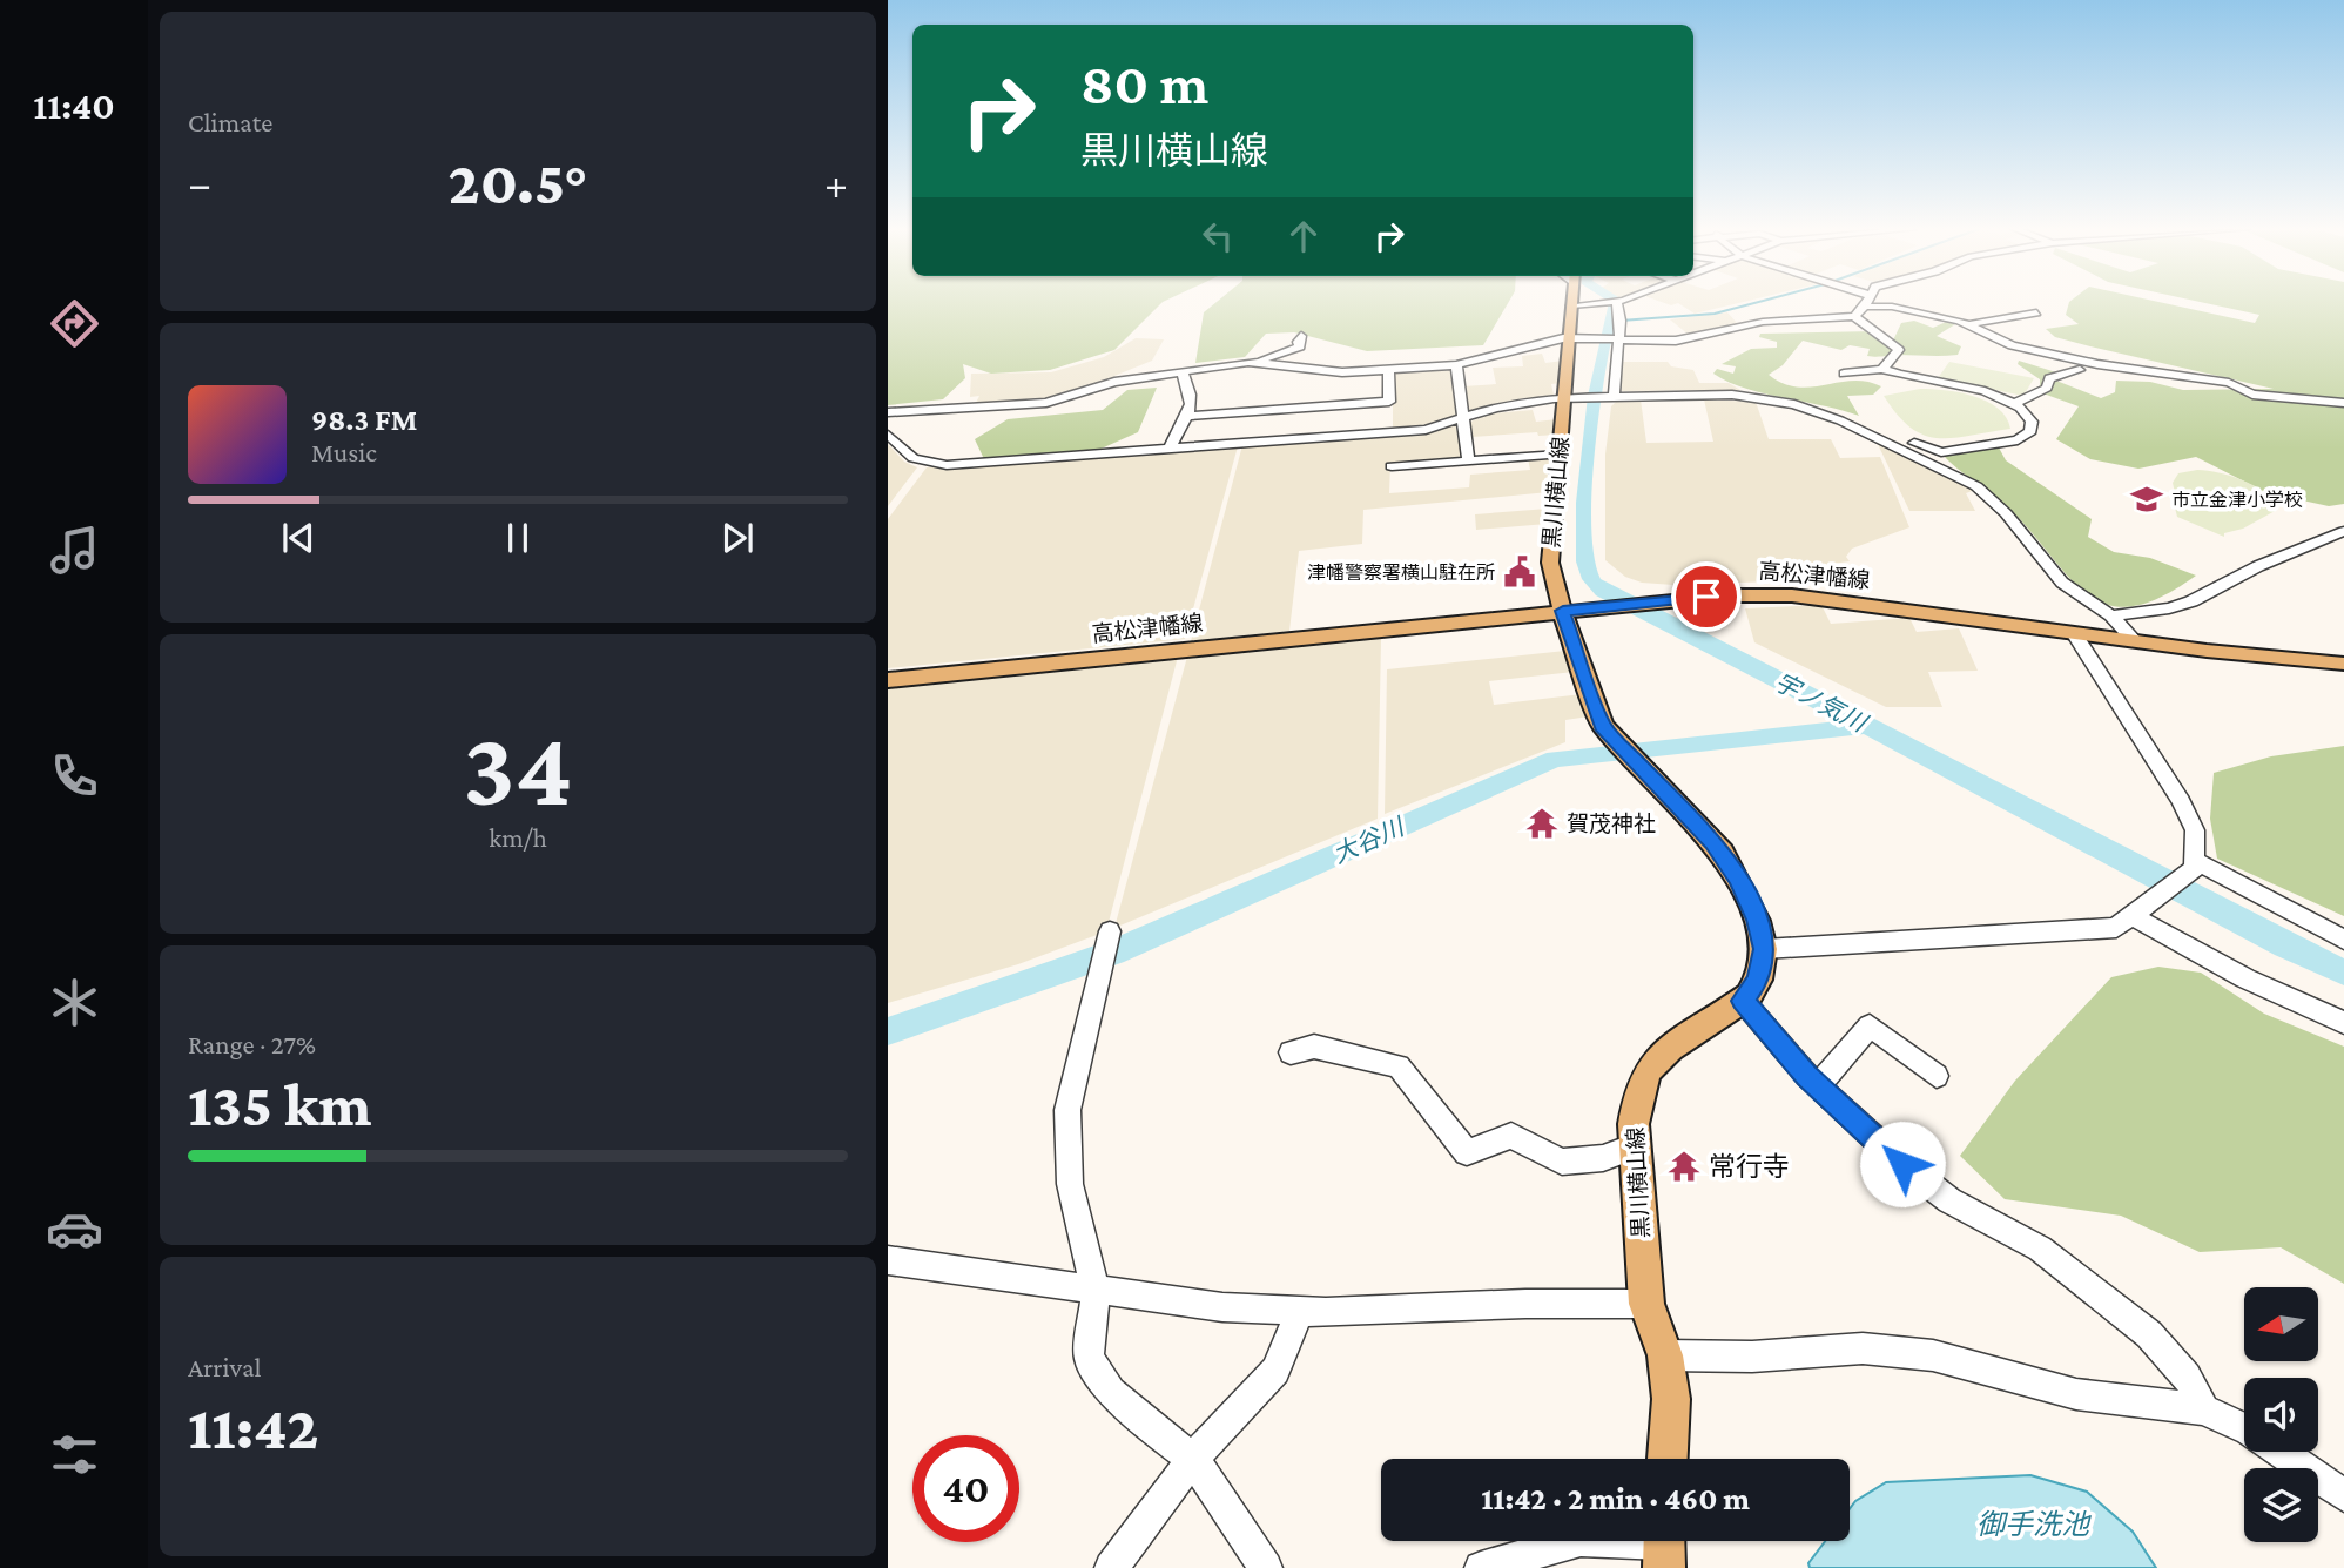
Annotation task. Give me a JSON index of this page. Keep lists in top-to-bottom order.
{
  "streets": {
    "main road": ["黒川横山線", "高松津幡線"]
  },
  "crossings": [
    ["黒川横山線", "高松津幡線"]
  ],
  "water": ["宇ノ気川", "大谷川", "御手洗池"],
  "places": {
    "school or university": ["市立金津小学校"],
    "public building": ["津幡警察署横山駐在所"],
    "temple": ["賀茂神社", "常行寺"]
  },
  "north": "left",
  "page": {
    "tabs": "11:40",
    "tile": [
      "Climate",
      ["34", "km/h"],
      ["Range · 27%", "135 km"],
      ["Arrival", "11:42"]
    ],
    "turn": ["80 m", "黒川横山線"],
    "heat": ["−", "20.5°", "+"],
    "song": ["98.3 FM", "Music"],
    "limit": "40",
    "trip": "11:42 · 2 min · 460 m"
  }
}
